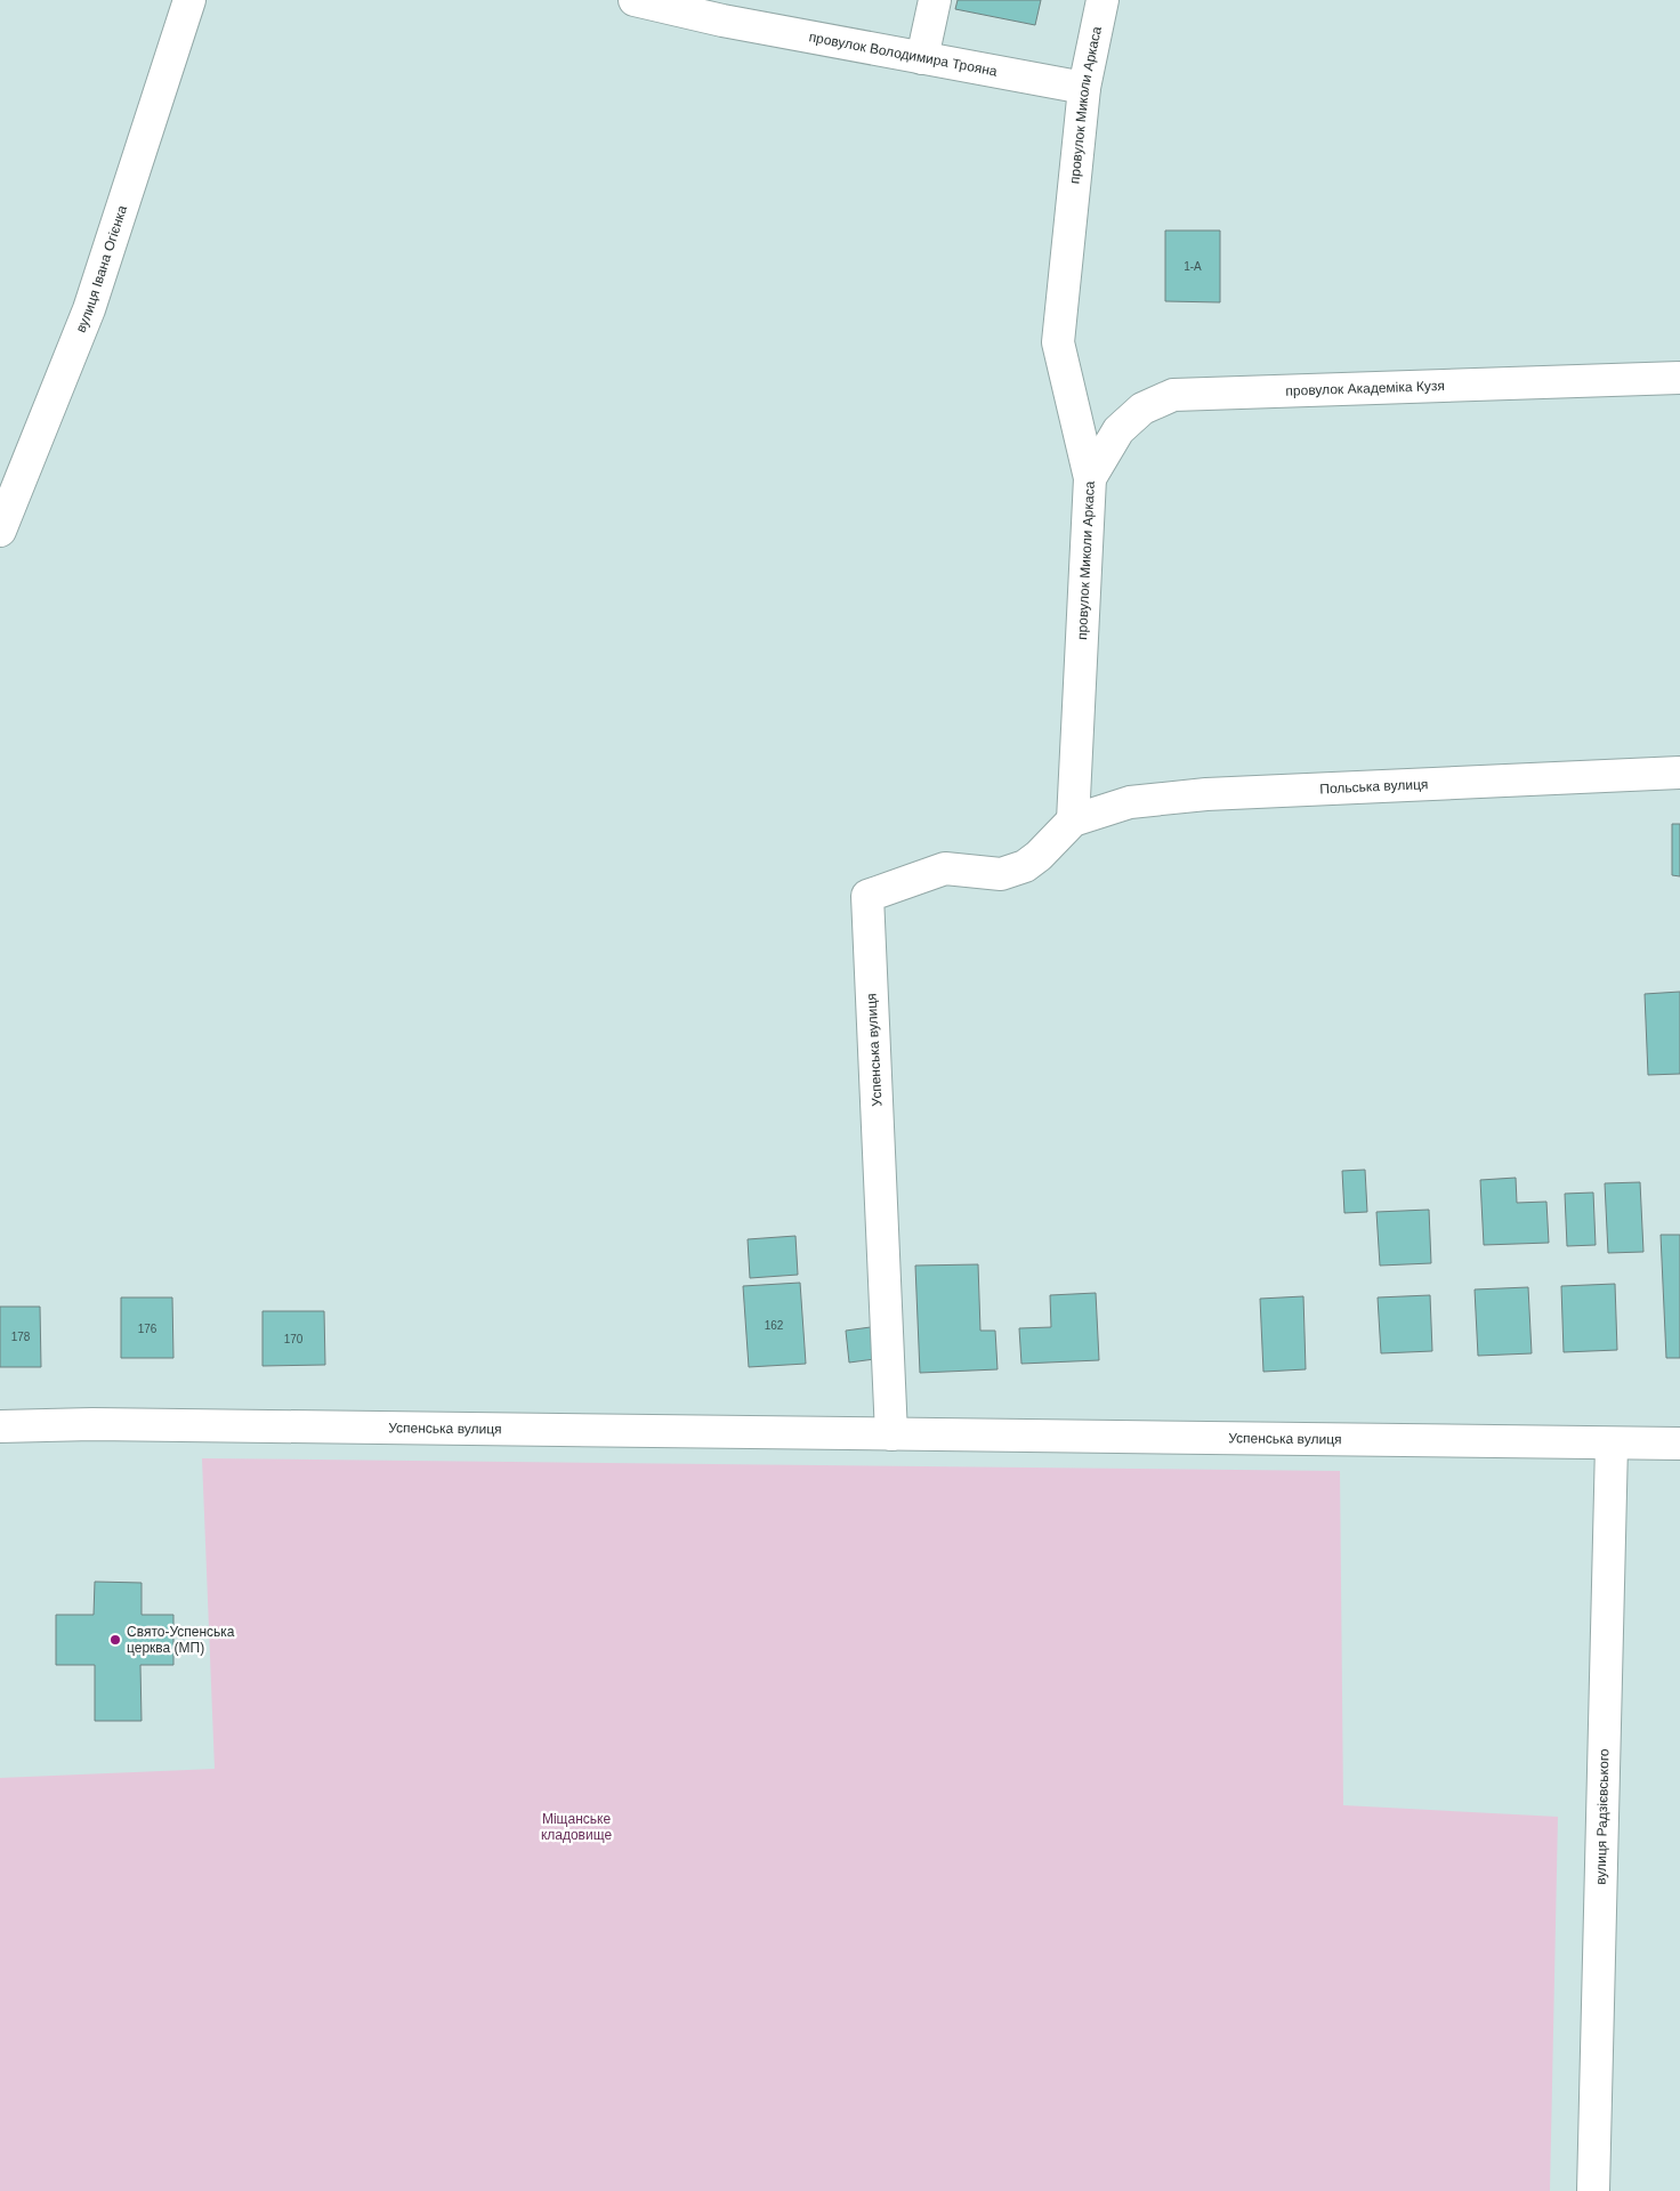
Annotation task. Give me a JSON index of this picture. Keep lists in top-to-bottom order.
{
  "streets": {
    "street": [
      "провулок Володимира Трояна",
      "провулок Миколи Аркаса",
      "вулиця Івана Огієнка",
      "провулок Академіка Кузя",
      "Польська вулиця",
      "Успенська вулиця",
      "вулиця Радзієвського"
    ]
  },
  "crossings": [
    ["провулок Володимира Трояна", "провулок Миколи Аркаса"],
    ["провулок Миколи Аркаса", "провулок Академіка Кузя"],
    ["провулок Миколи Аркаса", "Польська вулиця"],
    ["провулок Миколи Аркаса", "Успенська вулиця"],
    ["Польська вулиця", "Успенська вулиця"],
    ["Успенська вулиця", "вулиця Радзієвського"]
  ],
  "parks": ["Міщанське кладовище"],
  "places": ["Свято-Успенська церква (МП)"],
  "house_numbers": [
    "1-А",
    "162",
    "176",
    "178",
    "170"
  ]
}
